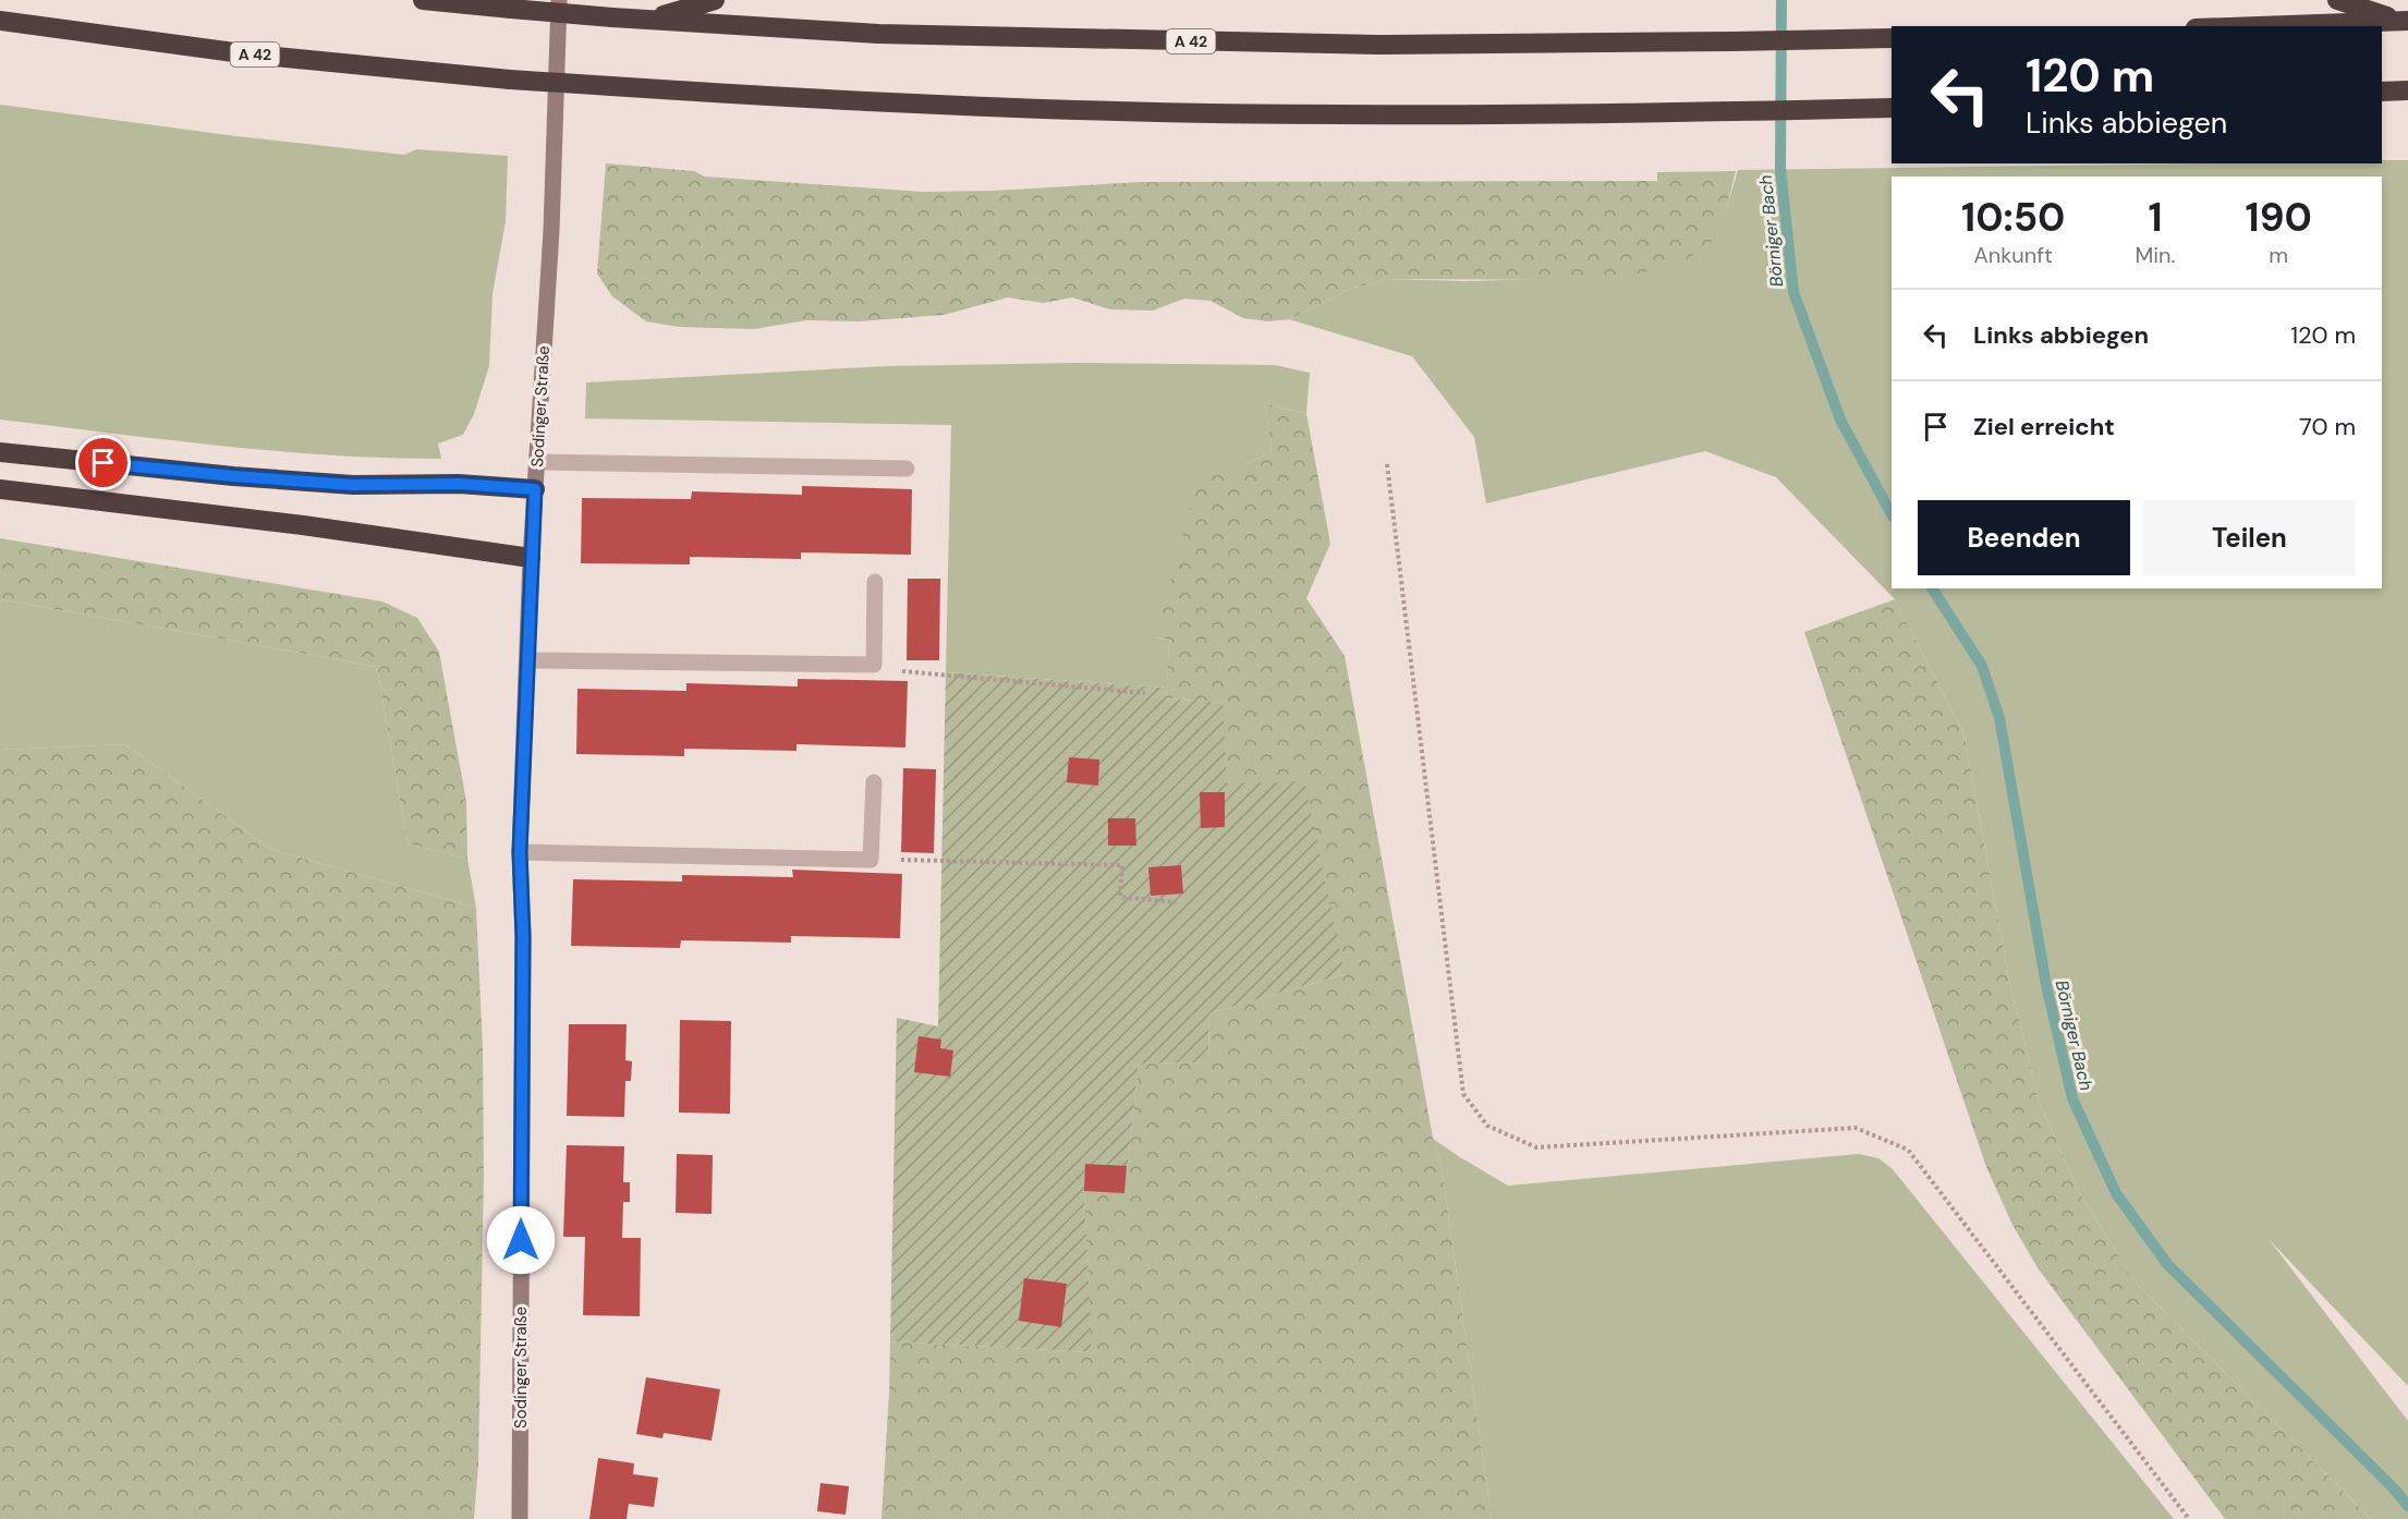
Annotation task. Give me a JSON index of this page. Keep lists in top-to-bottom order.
{
  "streets": {
    "highway": ["A 42"],
    "main road": ["Sodinger Straße"]
  },
  "water": ["Börniger Bach"],
  "page": {
    "turn": ["120 m", "Links abbiegen"],
    "eta": [
      "10:50",
      "Ankunft",
      "1",
      "Min.",
      "190",
      "m"
    ],
    "list": [
      {
        "name": "Links abbiegen",
        "value": "120 m"
      },
      {
        "name": "Ziel erreicht",
        "value": "70 m"
      }
    ],
    "buttons": ["Beenden", "Teilen"]
  }
}
